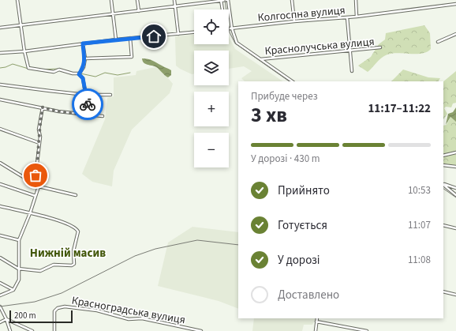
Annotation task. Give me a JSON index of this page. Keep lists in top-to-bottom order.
{
  "streets": {
    "street": ["Колгоспна вулиця", "Краснолучська вулиця", "Красноградська вулиця"]
  },
  "districts": ["Нижній масив"],
  "scale_bar": "200 m",
  "page": {
    "map_buttons": ["+", "−"],
    "heading": ["3 хв", "Прибуде через", "11:17–11:22"],
    "bar": "У дорозі · 430 m",
    "list": [
      ["Прийнято", "10:53"],
      ["Готується", "11:07"],
      ["У дорозі", "11:08"],
      "Доставлено"
    ],
    "scale": "200 m"
  }
}
